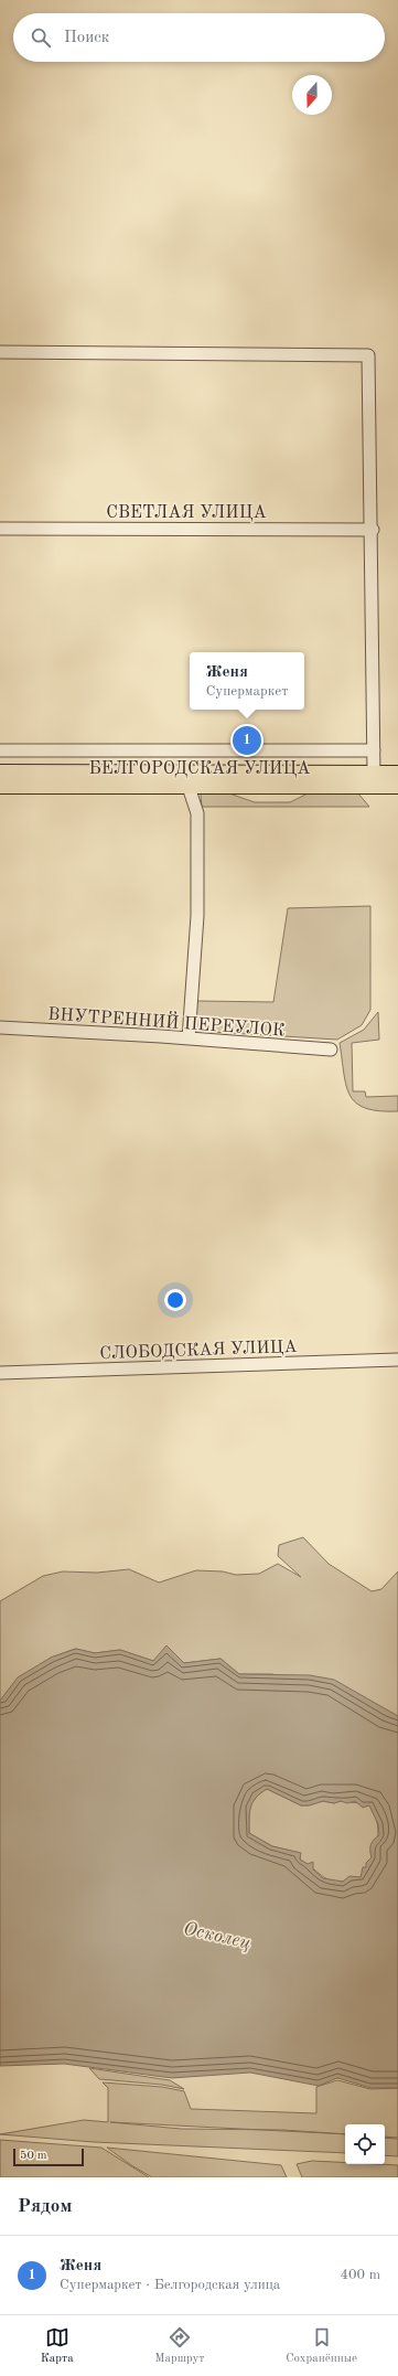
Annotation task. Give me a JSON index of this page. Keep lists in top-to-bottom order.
{
  "streets": {
    "main road": ["БЕЛГОРОДСКАЯ УЛИЦА"],
    "street": ["СВЕТЛАЯ УЛИЦА", "ВНУТРЕННИЙ ПЕРЕУЛОК", "СЛОБОДСКАЯ УЛИЦА"]
  },
  "water": ["Осколец"],
  "scale_bar": "50 m",
  "north": "bottom",
  "page": {
    "search": "Поиск",
    "popup": ["Женя", "Супермаркет"],
    "pins": "1",
    "scale": "50 m",
    "heading": "Рядом",
    "list": [
      {
        "mark": "1",
        "name": "Женя",
        "note": "Супермаркет · Белгородская улица",
        "value": "400 m"
      }
    ],
    "nav": ["Карта", "Маршрут", "Сохранённые"]
  }
}
